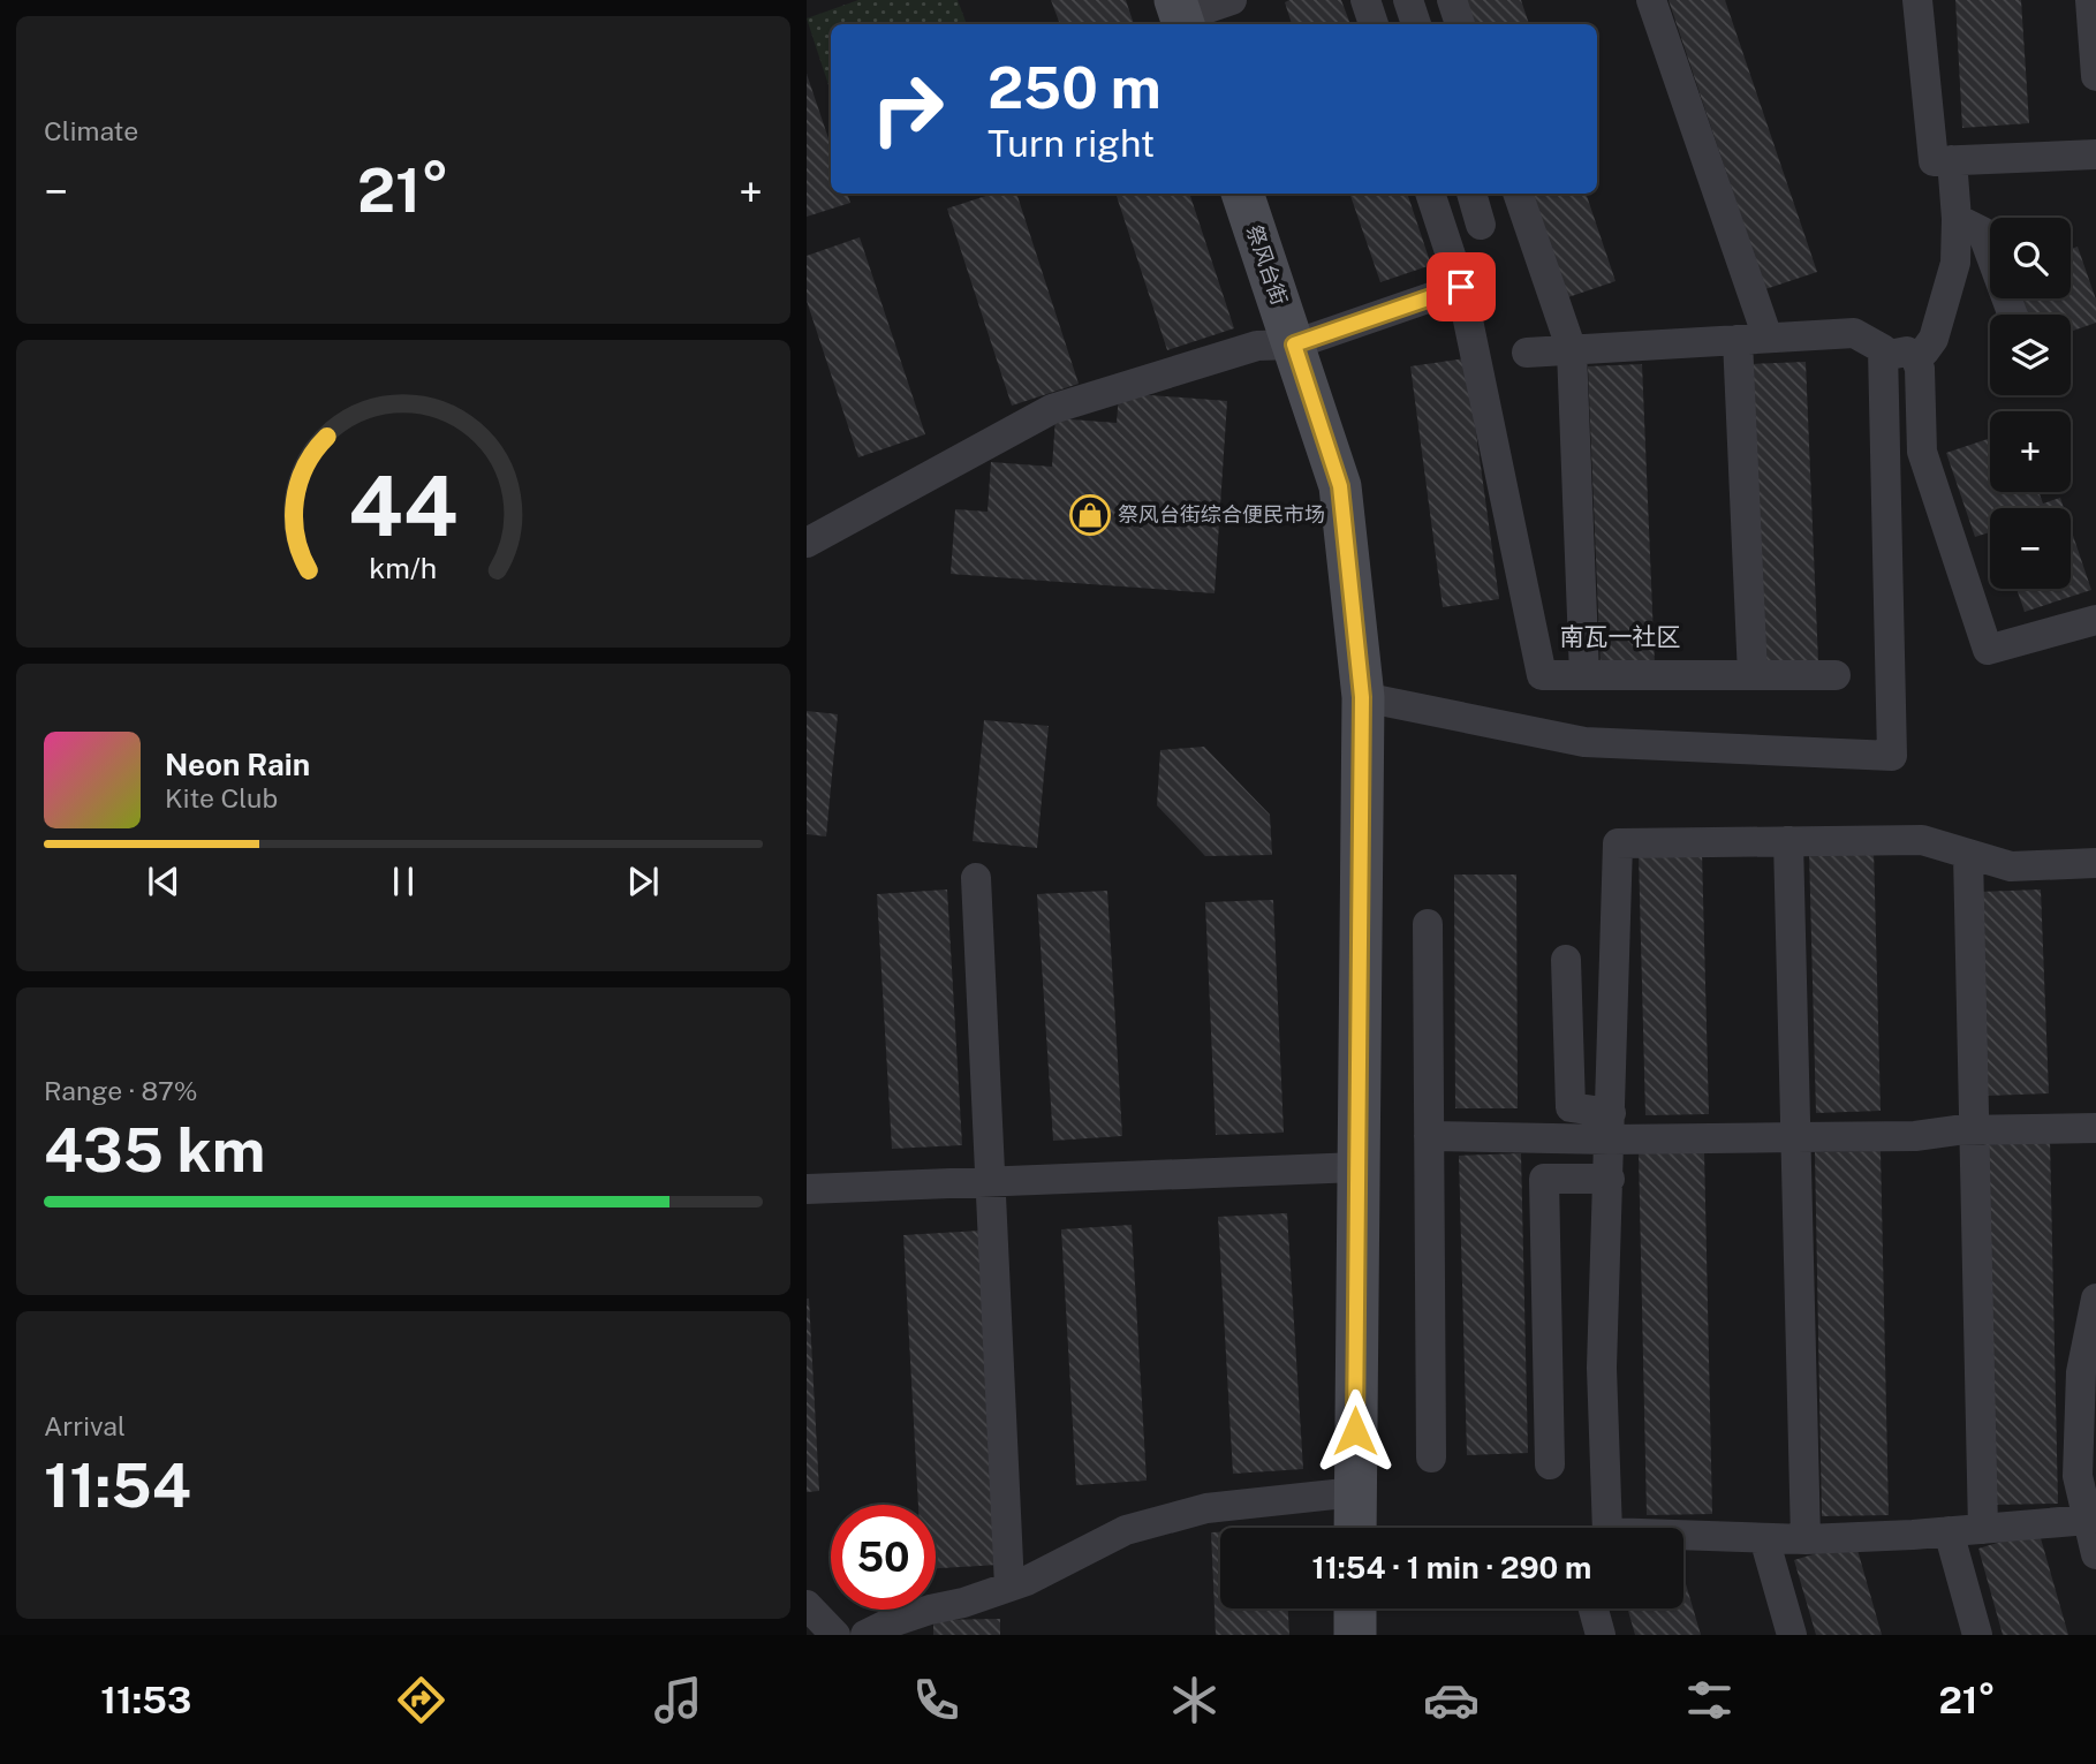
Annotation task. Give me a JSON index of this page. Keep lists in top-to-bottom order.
{
  "streets": {
    "main road": ["祭风台街"]
  },
  "districts": ["南瓦一社区"],
  "places": {
    "shop": ["祭风台街综合便民市场"]
  },
  "page": {
    "tile": [
      "Climate",
      ["Range · 87%", "435 km"],
      ["Arrival", "11:54"]
    ],
    "turn": ["250 m", "Turn right"],
    "heat": ["−", "21°", "+"],
    "map_buttons": ["+", "−"],
    "song": ["Neon Rain", "Kite Club"],
    "limit": "50",
    "trip": "11:54 · 1 min · 290 m",
    "tabs": ["11:53", "21°"],
    "gauge": ["44", "km/h"]
  }
}
